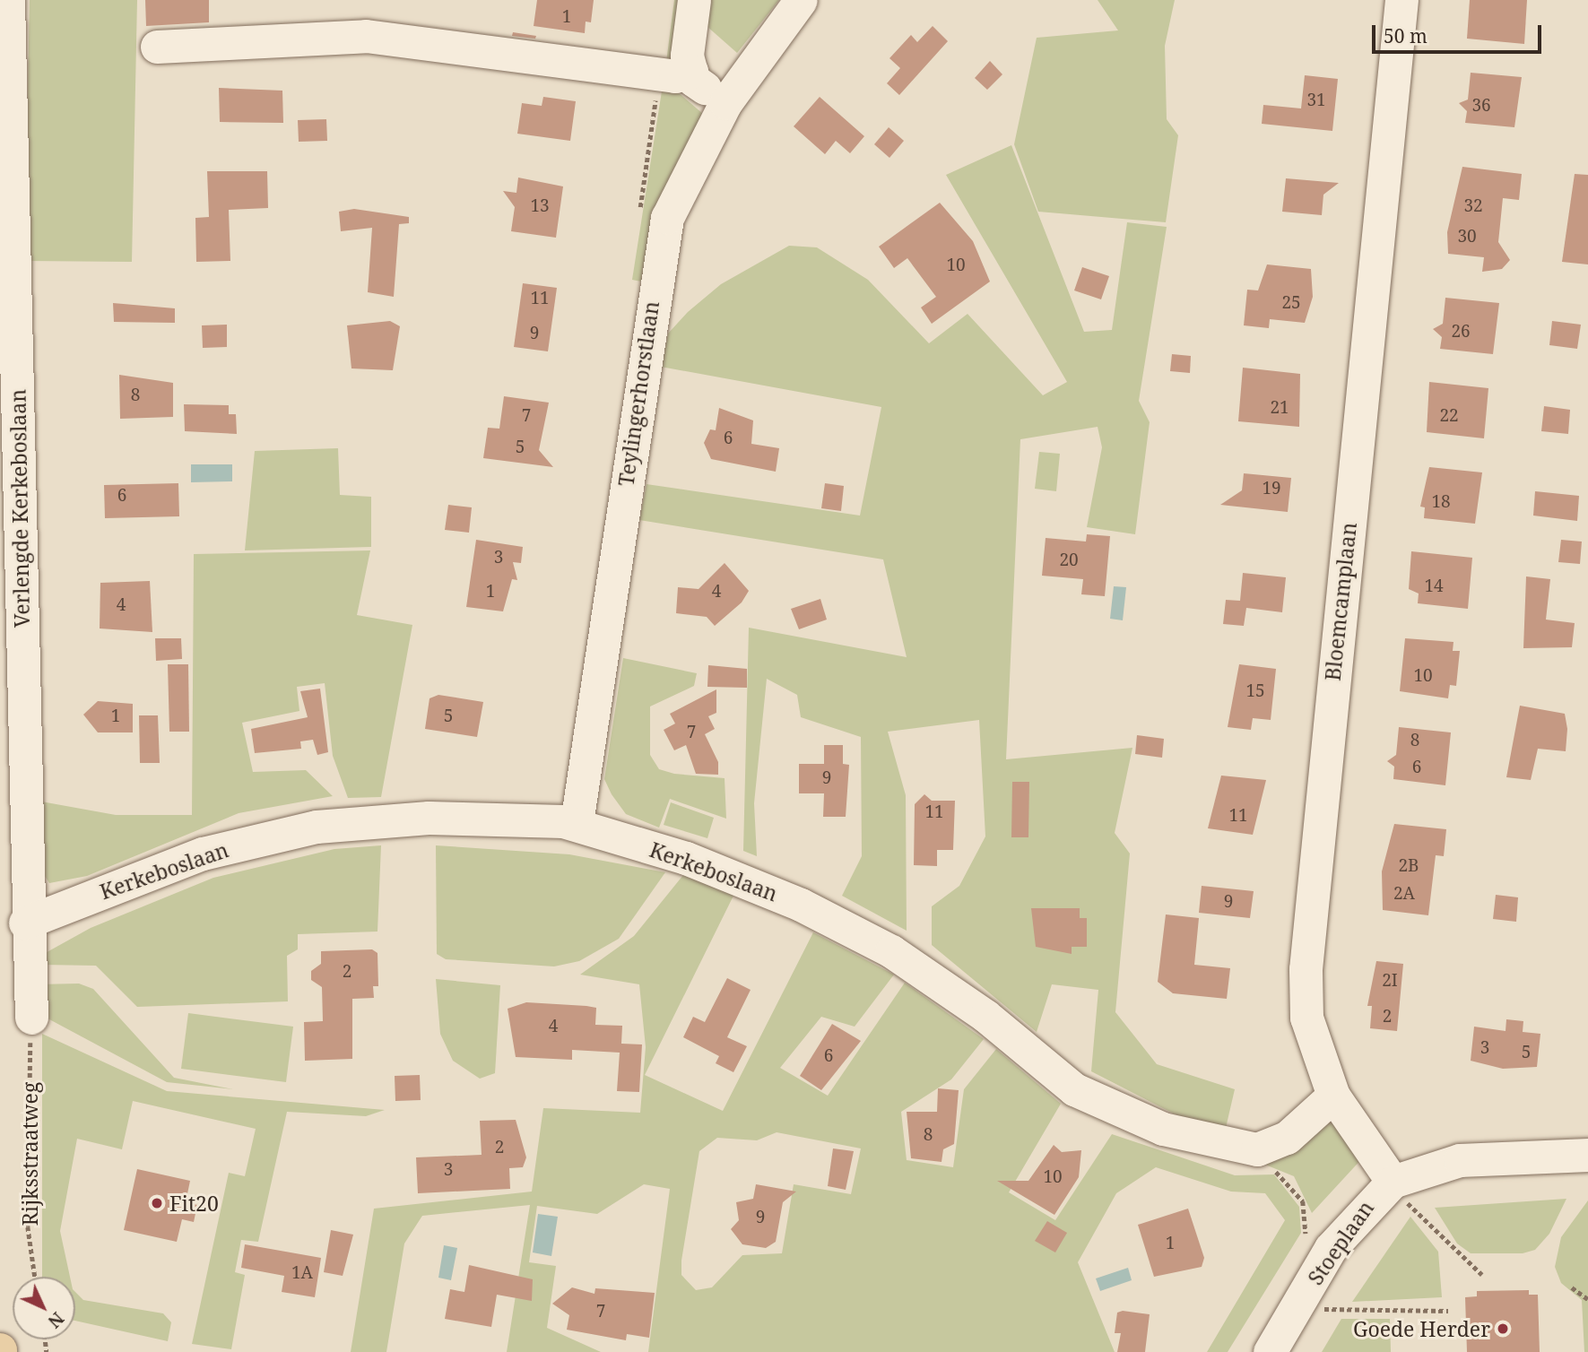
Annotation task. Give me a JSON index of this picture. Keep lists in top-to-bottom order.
{
  "streets": {
    "street": [
      "Teylingerhorstlaan",
      "Verlengde Kerkeboslaan",
      "Bloemcamplaan",
      "Kerkeboslaan",
      "Stoeplaan"
    ],
    "path": ["Rijksstraatweg"]
  },
  "crossings": [
    ["Teylingerhorstlaan", "Kerkeboslaan"],
    ["Verlengde Kerkeboslaan", "Kerkeboslaan"],
    ["Verlengde Kerkeboslaan", "Rijksstraatweg"],
    ["Bloemcamplaan", "Kerkeboslaan"],
    ["Bloemcamplaan", "Stoeplaan"]
  ],
  "places": ["Fit20", "Goede Herder"],
  "house_numbers": [
    "1",
    "31",
    "36",
    "13",
    "32",
    "30",
    "10",
    "11",
    "25",
    "26",
    "9",
    "8",
    "21",
    "7",
    "22",
    "6",
    "5",
    "19",
    "6",
    "18",
    "3",
    "20",
    "14",
    "1",
    "4",
    "4",
    "10",
    "15",
    "1",
    "5",
    "7",
    "8",
    "6",
    "9",
    "11",
    "11",
    "2B",
    "2A",
    "9",
    "2",
    "2I",
    "2",
    "4",
    "3",
    "5",
    "6",
    "8",
    "2",
    "3",
    "10",
    "9",
    "1",
    "1A",
    "7"
  ],
  "scale_bar": "50 m",
  "north": "bottom right"
}
